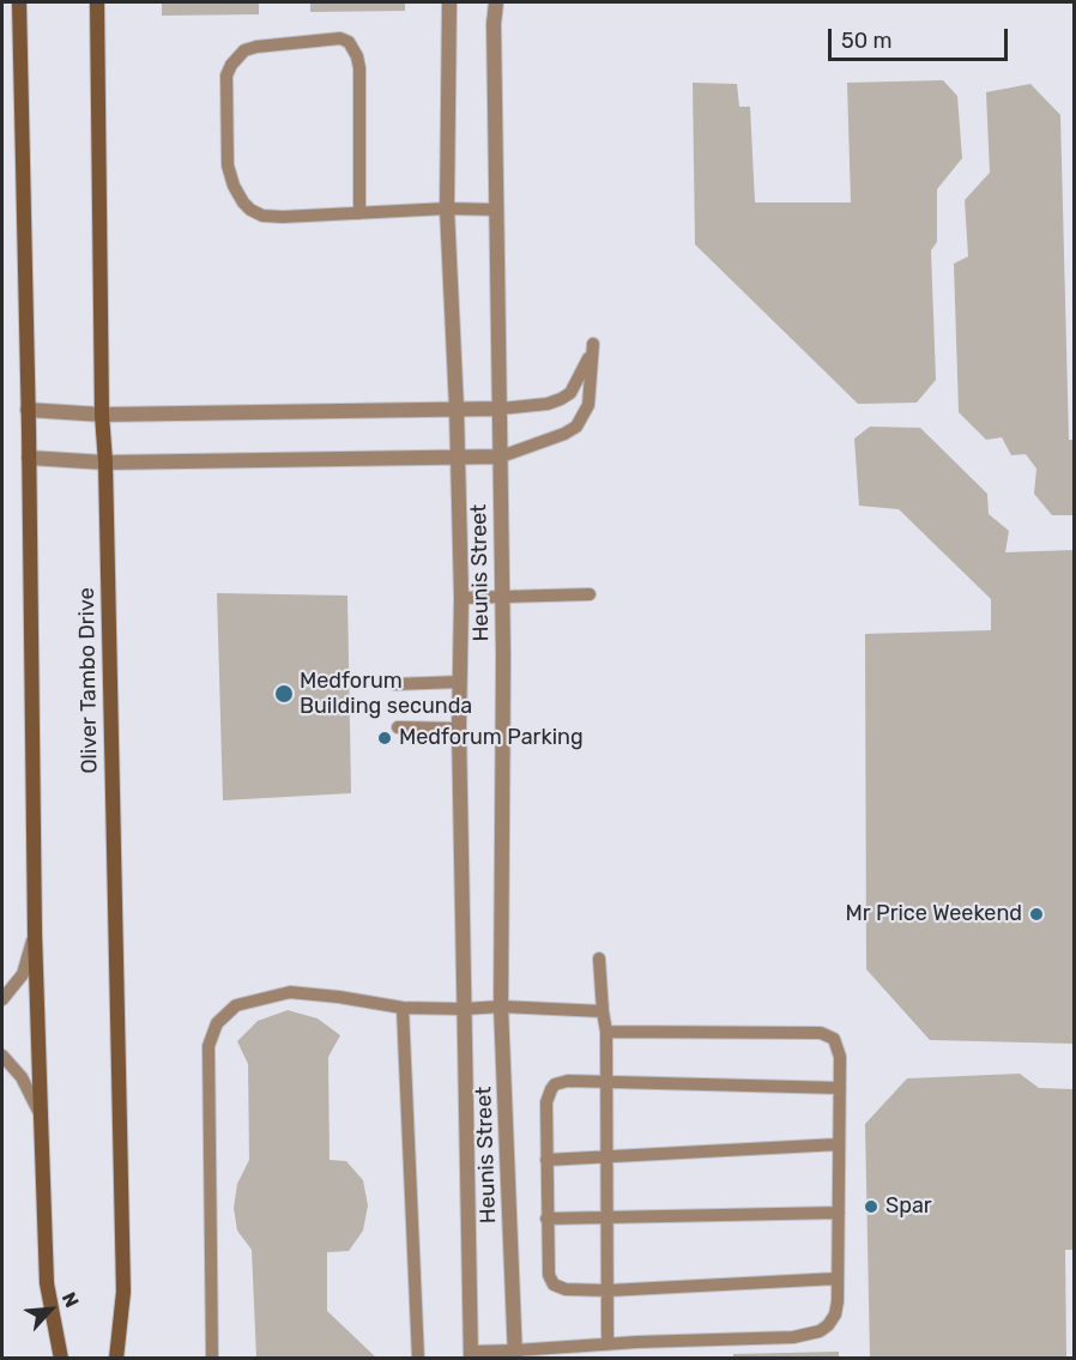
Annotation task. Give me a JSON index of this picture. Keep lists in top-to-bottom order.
{
  "streets": {
    "street": ["Heunis Street", "Oliver Tambo Drive"]
  },
  "places": [
    "Medforum Building secunda",
    "Medforum Parking",
    "Mr Price Weekend",
    "Spar"
  ],
  "scale_bar": "50 m",
  "north": "top right"
}
